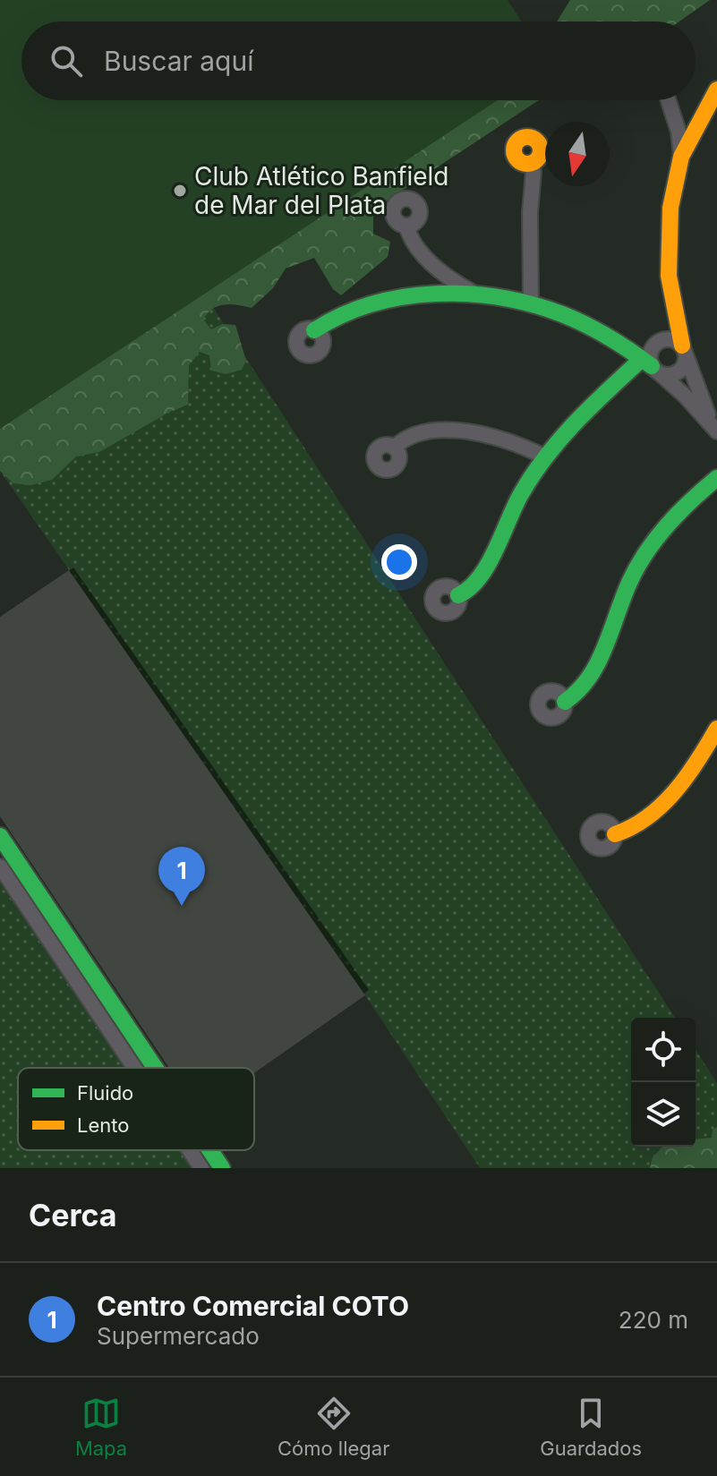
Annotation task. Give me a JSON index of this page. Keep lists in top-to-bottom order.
{
  "places": ["Club Atlético Banfield de Mar del Plata"],
  "legend": ["Fluido", "Lento"],
  "north": "bottom",
  "page": {
    "search": "Buscar aquí",
    "pins": "1",
    "heading": "Cerca",
    "list": [
      {
        "mark": "1",
        "name": "Centro Comercial COTO",
        "note": "Supermercado",
        "value": "220 m"
      }
    ],
    "nav": ["Mapa", "Cómo llegar", "Guardados"]
  }
}
